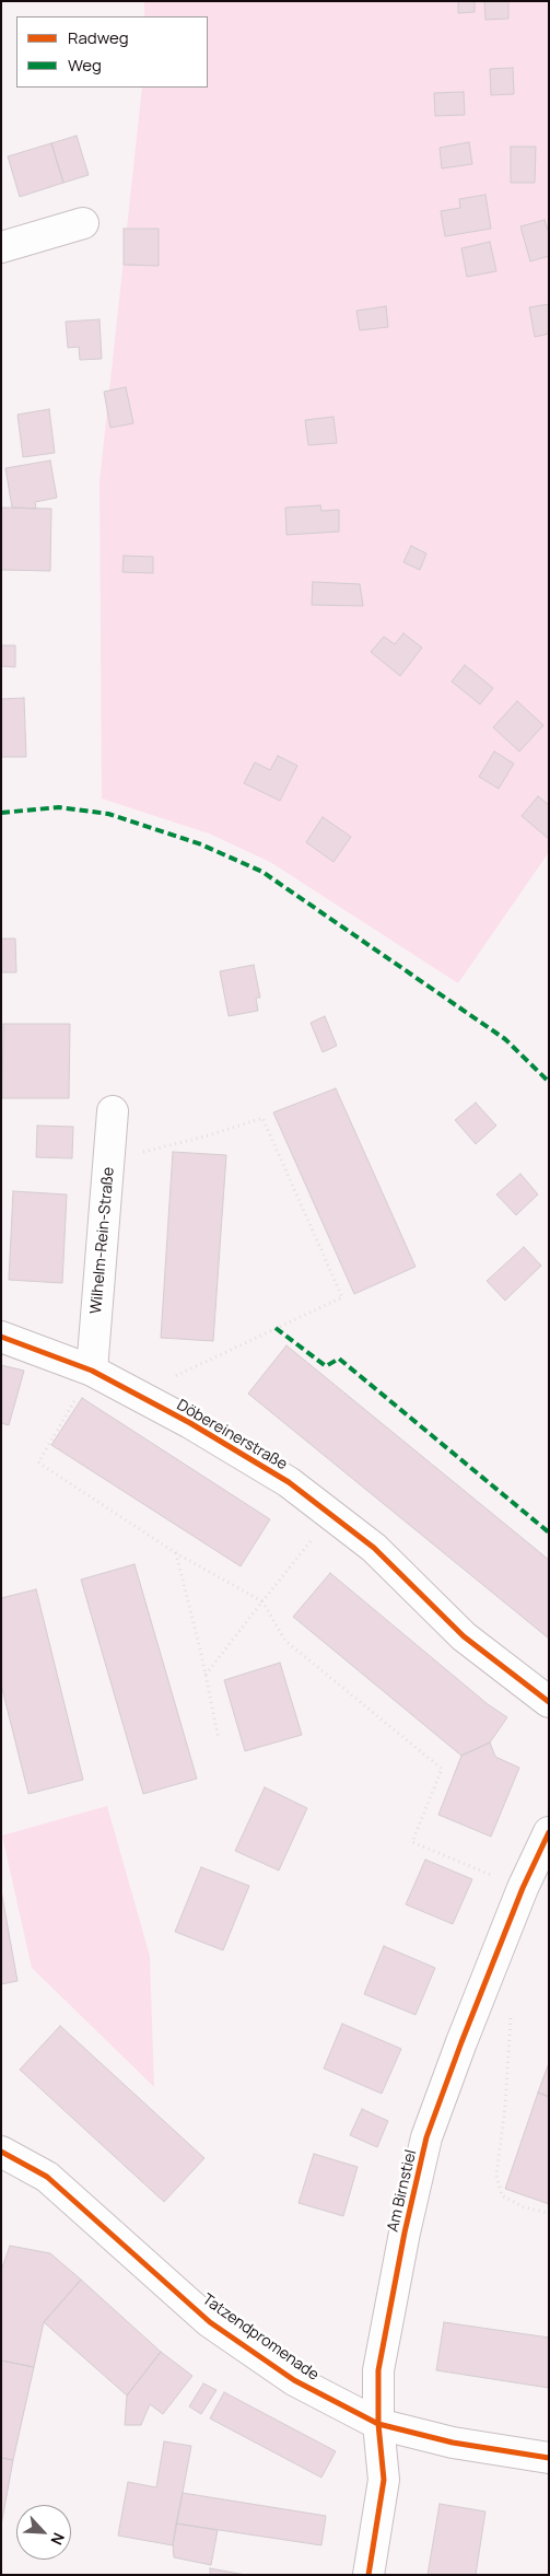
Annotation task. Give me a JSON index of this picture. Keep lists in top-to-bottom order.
{
  "streets": {
    "street": [
      "Wilhelm-Rein-Straße",
      "Döbereinerstraße",
      "Am Birnstiel",
      "Tatzendpromenade"
    ]
  },
  "crossings": [
    ["Wilhelm-Rein-Straße", "Döbereinerstraße"],
    ["Am Birnstiel", "Tatzendpromenade"]
  ],
  "legend": ["Radweg", "Weg"],
  "north": "bottom right"
}
